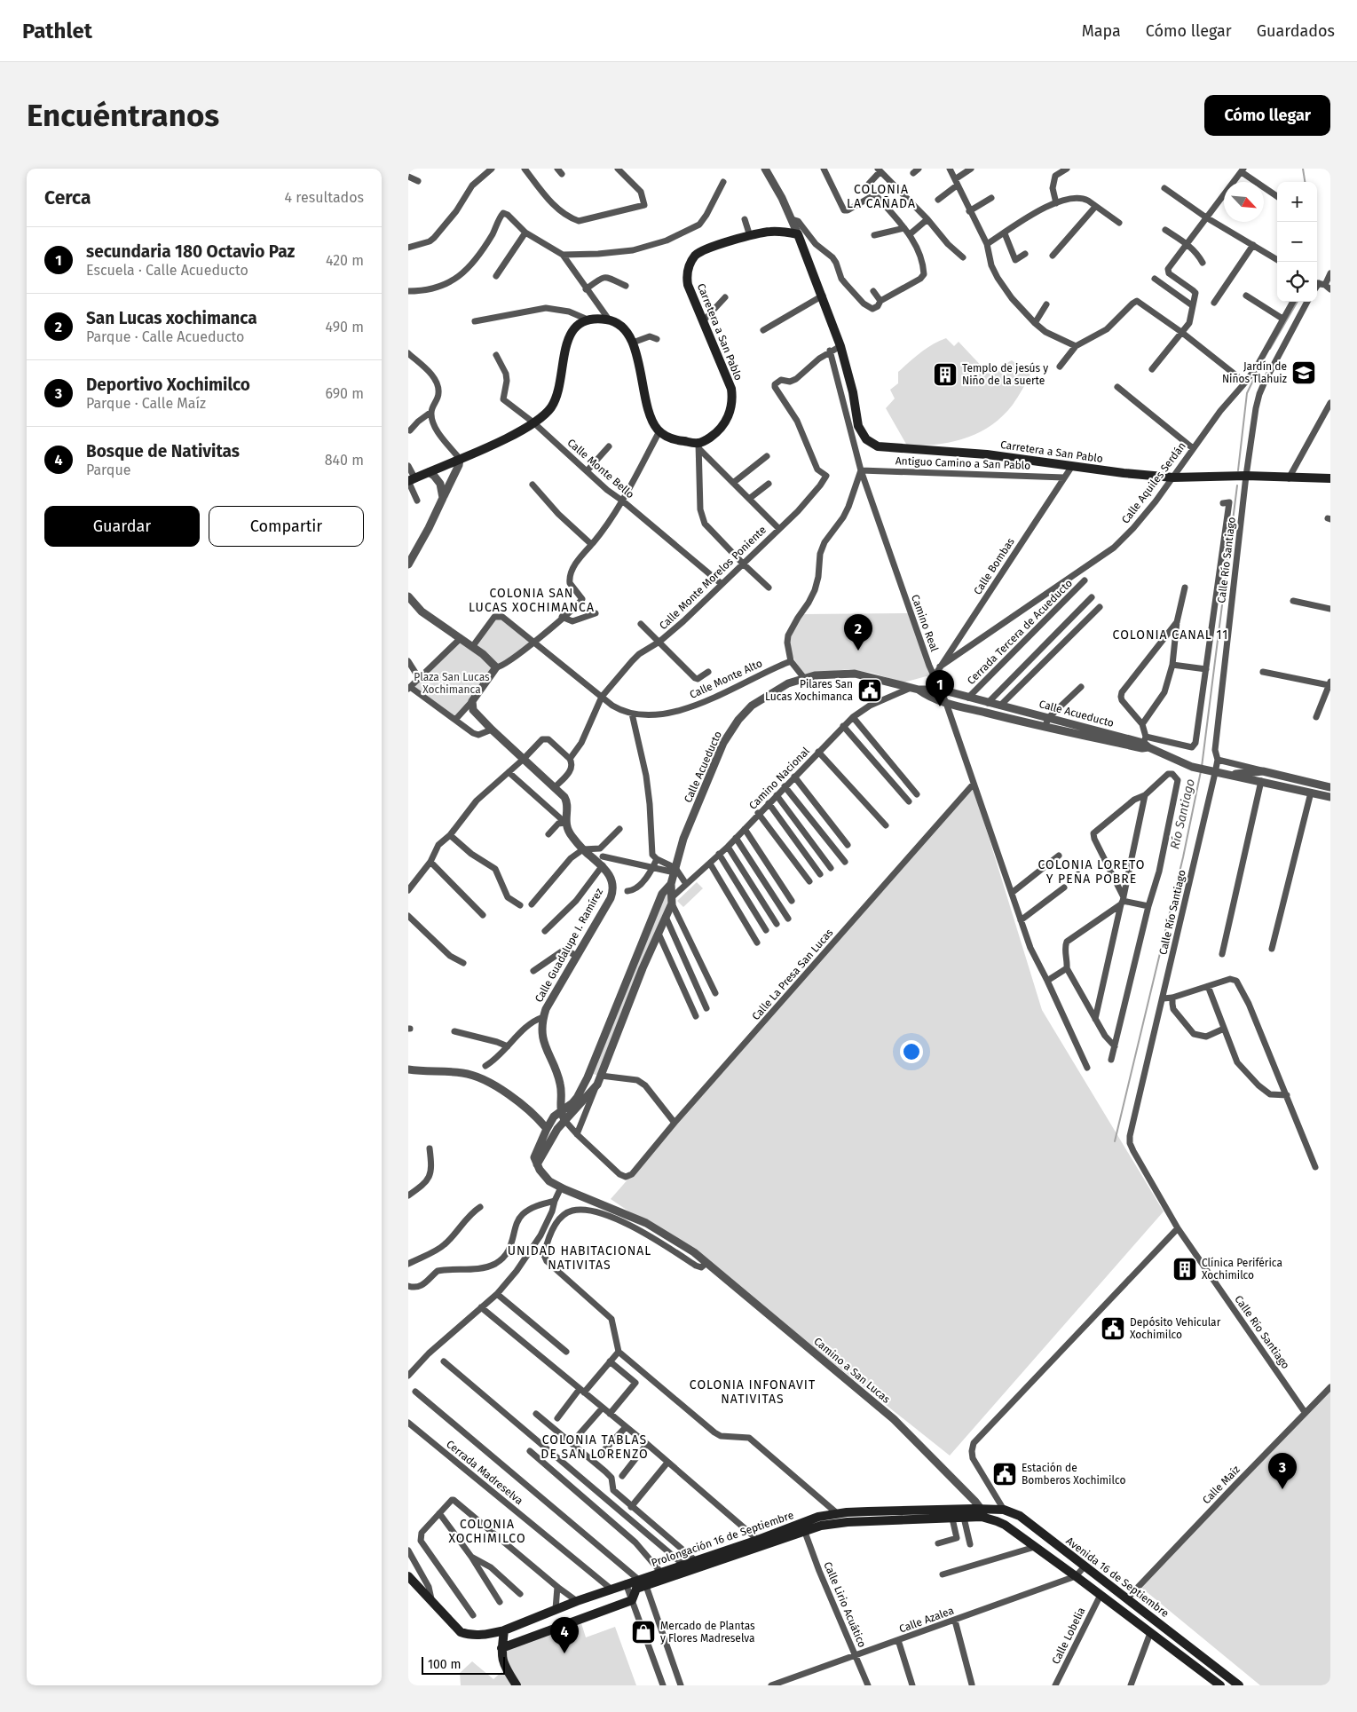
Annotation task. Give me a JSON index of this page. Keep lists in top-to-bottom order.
{
  "streets": {
    "main road": ["Carretera a San Pablo", "Prolongación 16 de Septiembre", "Avenida 16 de Septiembre"],
    "street": [
      "Antiguo Camino a San Pablo",
      "Calle Monte Bello",
      "Calle Aquiles Serdán",
      "Calle Río Santiago",
      "Calle Bombas",
      "Calle Monte Morelos Poniente",
      "Camino Real",
      "Cerrada Tercera de Acueducto",
      "Calle Monte Alto",
      "Calle Acueducto",
      "Camino Nacional",
      "Calle Guadalupe I. Ramírez",
      "Calle La Presa San Lucas",
      "Camino a San Lucas",
      "Cerrada Madreselva",
      "Calle Maíz",
      "Calle Lirio Acuático",
      "Calle Azalea",
      "Calle Lobelia"
    ]
  },
  "crossings": [
    ["Carretera a San Pablo", "Calle Aquiles Serdán"],
    ["Carretera a San Pablo", "Calle Río Santiago"],
    ["Carretera a San Pablo", "Calle Bombas"],
    ["Antiguo Camino a San Pablo", "Calle Bombas"],
    ["Antiguo Camino a San Pablo", "Camino Real"],
    ["Calle Monte Bello", "Calle Monte Morelos Poniente"],
    ["Calle Aquiles Serdán", "Calle Bombas"],
    ["Calle Río Santiago", "Calle Acueducto"],
    ["Calle Río Santiago", "Calle Maíz"],
    ["Calle Bombas", "Camino Real"],
    ["Calle Monte Morelos Poniente", "Camino Real"],
    ["Calle Monte Morelos Poniente", "Calle Monte Alto"],
    ["Camino Real", "Calle Acueducto"],
    ["Camino Real", "Calle La Presa San Lucas"],
    ["Cerrada Tercera de Acueducto", "Calle Acueducto"],
    ["Calle Acueducto", "Camino Nacional"],
    ["Calle Acueducto", "Calle Guadalupe I. Ramírez"],
    ["Calle Acueducto", "Calle La Presa San Lucas"],
    ["Calle Acueducto", "Camino a San Lucas"],
    ["Camino a San Lucas", "Prolongación 16 de Septiembre"],
    ["Camino a San Lucas", "Avenida 16 de Septiembre"],
    ["Cerrada Madreselva", "Prolongación 16 de Septiembre"],
    ["Calle Maíz", "Avenida 16 de Septiembre"],
    ["Prolongación 16 de Septiembre", "Avenida 16 de Septiembre"],
    ["Prolongación 16 de Septiembre", "Calle Lirio Acuático"],
    ["Avenida 16 de Septiembre", "Calle Azalea"],
    ["Calle Lirio Acuático", "Calle Azalea"]
  ],
  "districts": [
    "COLONIA LA CAÑADA",
    "COLONIA SAN LUCAS XOCHIMANCA",
    "COLONIA CANAL 11",
    "COLONIA LORETO Y PEÑA POBRE",
    "UNIDAD HABITACIONAL NATIVITAS",
    "COLONIA INFONAVIT NATIVITAS",
    "COLONIA TABLAS DE SAN LORENZO",
    "COLONIA XOCHIMILCO"
  ],
  "water": ["Río Santiago"],
  "parks": ["Plaza San Lucas Xochimanca"],
  "places": {
    "school or university": ["Jardín de Niños Tlahuiz"],
    "building": ["Templo de jesús y Niño de la suerte", "Clínica Periférica Xochimilco"],
    "public building": ["Pilares San Lucas Xochimanca", "Depósito Vehicular Xochimilco", "Estación de Bomberos Xochimilco"],
    "shop": ["Mercado de Plantas y Flores Madreselva"]
  },
  "scale_bar": "100 m",
  "north": "bottom right",
  "page": {
    "header": "Pathlet",
    "nav": ["Mapa", "Cómo llegar", "Guardados"],
    "buttons": [
      "Cómo llegar",
      ["Guardar", "Compartir"]
    ],
    "title": "Encuéntranos",
    "heading": ["Cerca", "4 resultados"],
    "map_buttons": ["+", "−"],
    "list": [
      {
        "mark": "1",
        "name": "secundaria 180 Octavio Paz",
        "note": "Escuela · Calle Acueducto",
        "value": "420 m"
      },
      {
        "mark": "2",
        "name": "San Lucas xochimanca",
        "note": "Parque · Calle Acueducto",
        "value": "490 m"
      },
      {
        "mark": "3",
        "name": "Deportivo Xochimilco",
        "note": "Parque · Calle Maíz",
        "value": "690 m"
      },
      {
        "mark": "4",
        "name": "Bosque de Nativitas",
        "note": "Parque",
        "value": "840 m"
      }
    ],
    "pins": [
      "2",
      "1",
      "3",
      "4"
    ],
    "scale": "100 m"
  }
}
